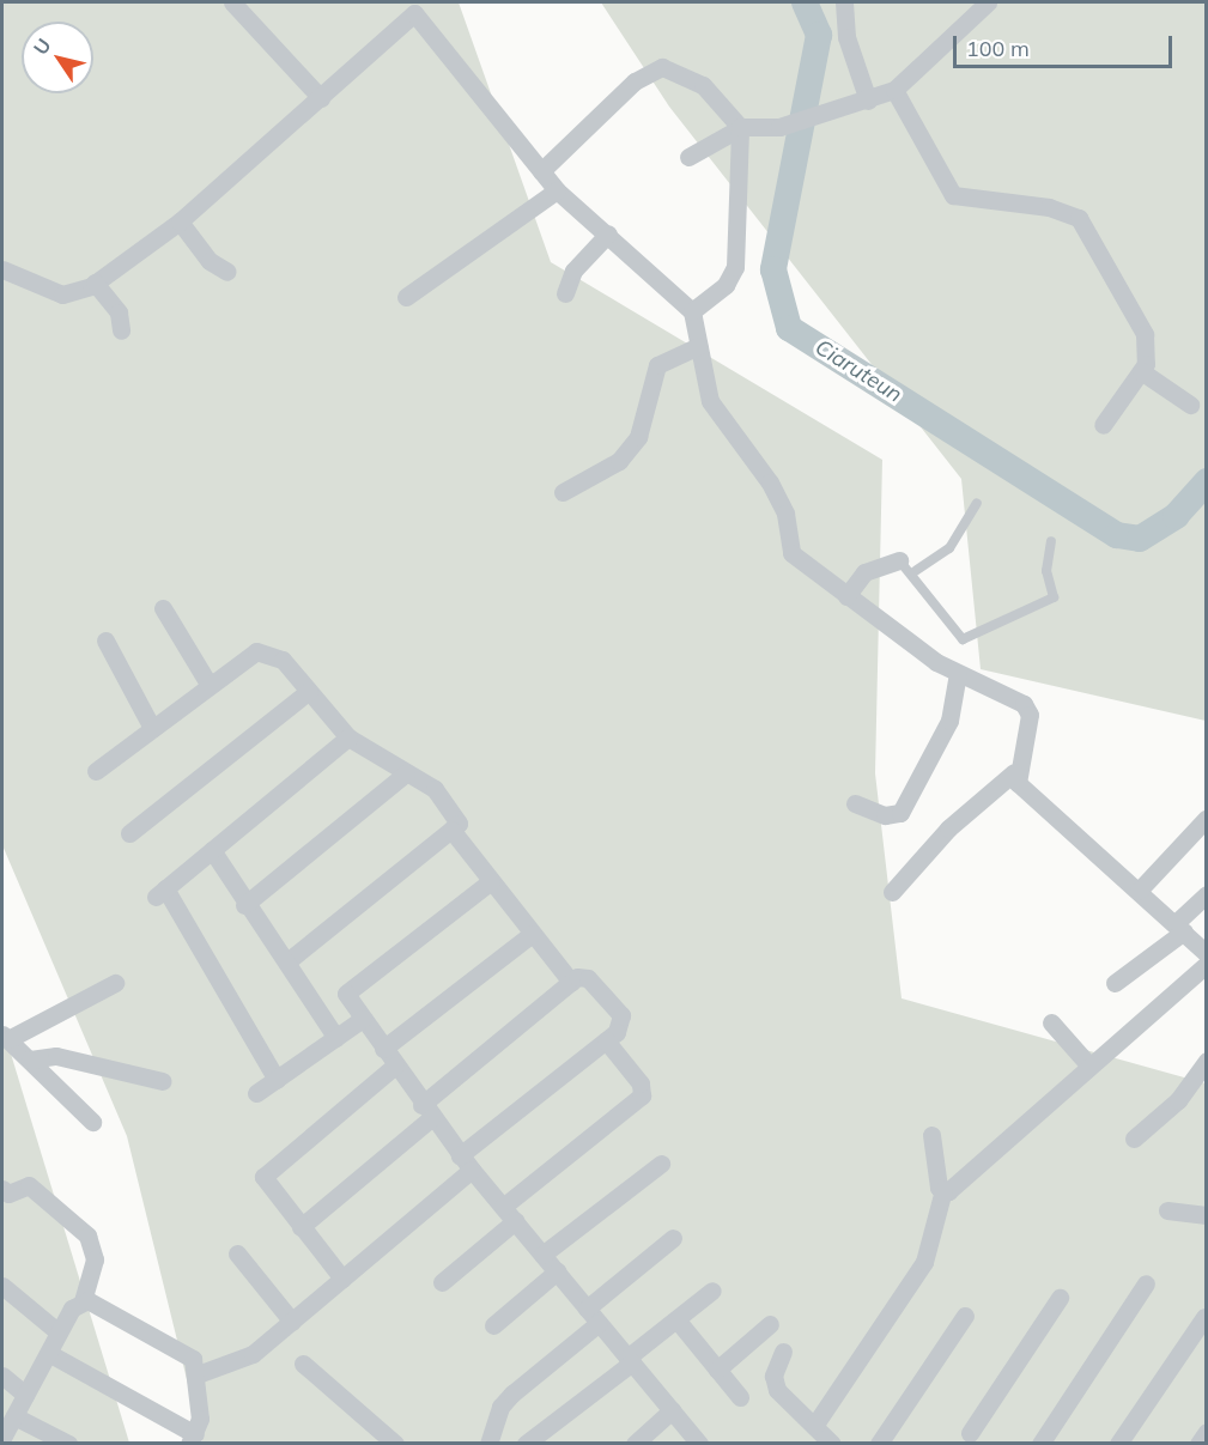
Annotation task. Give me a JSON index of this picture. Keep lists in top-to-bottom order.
{
  "water": ["Ciaruteun"],
  "scale_bar": "100 m",
  "north": "top left"
}
